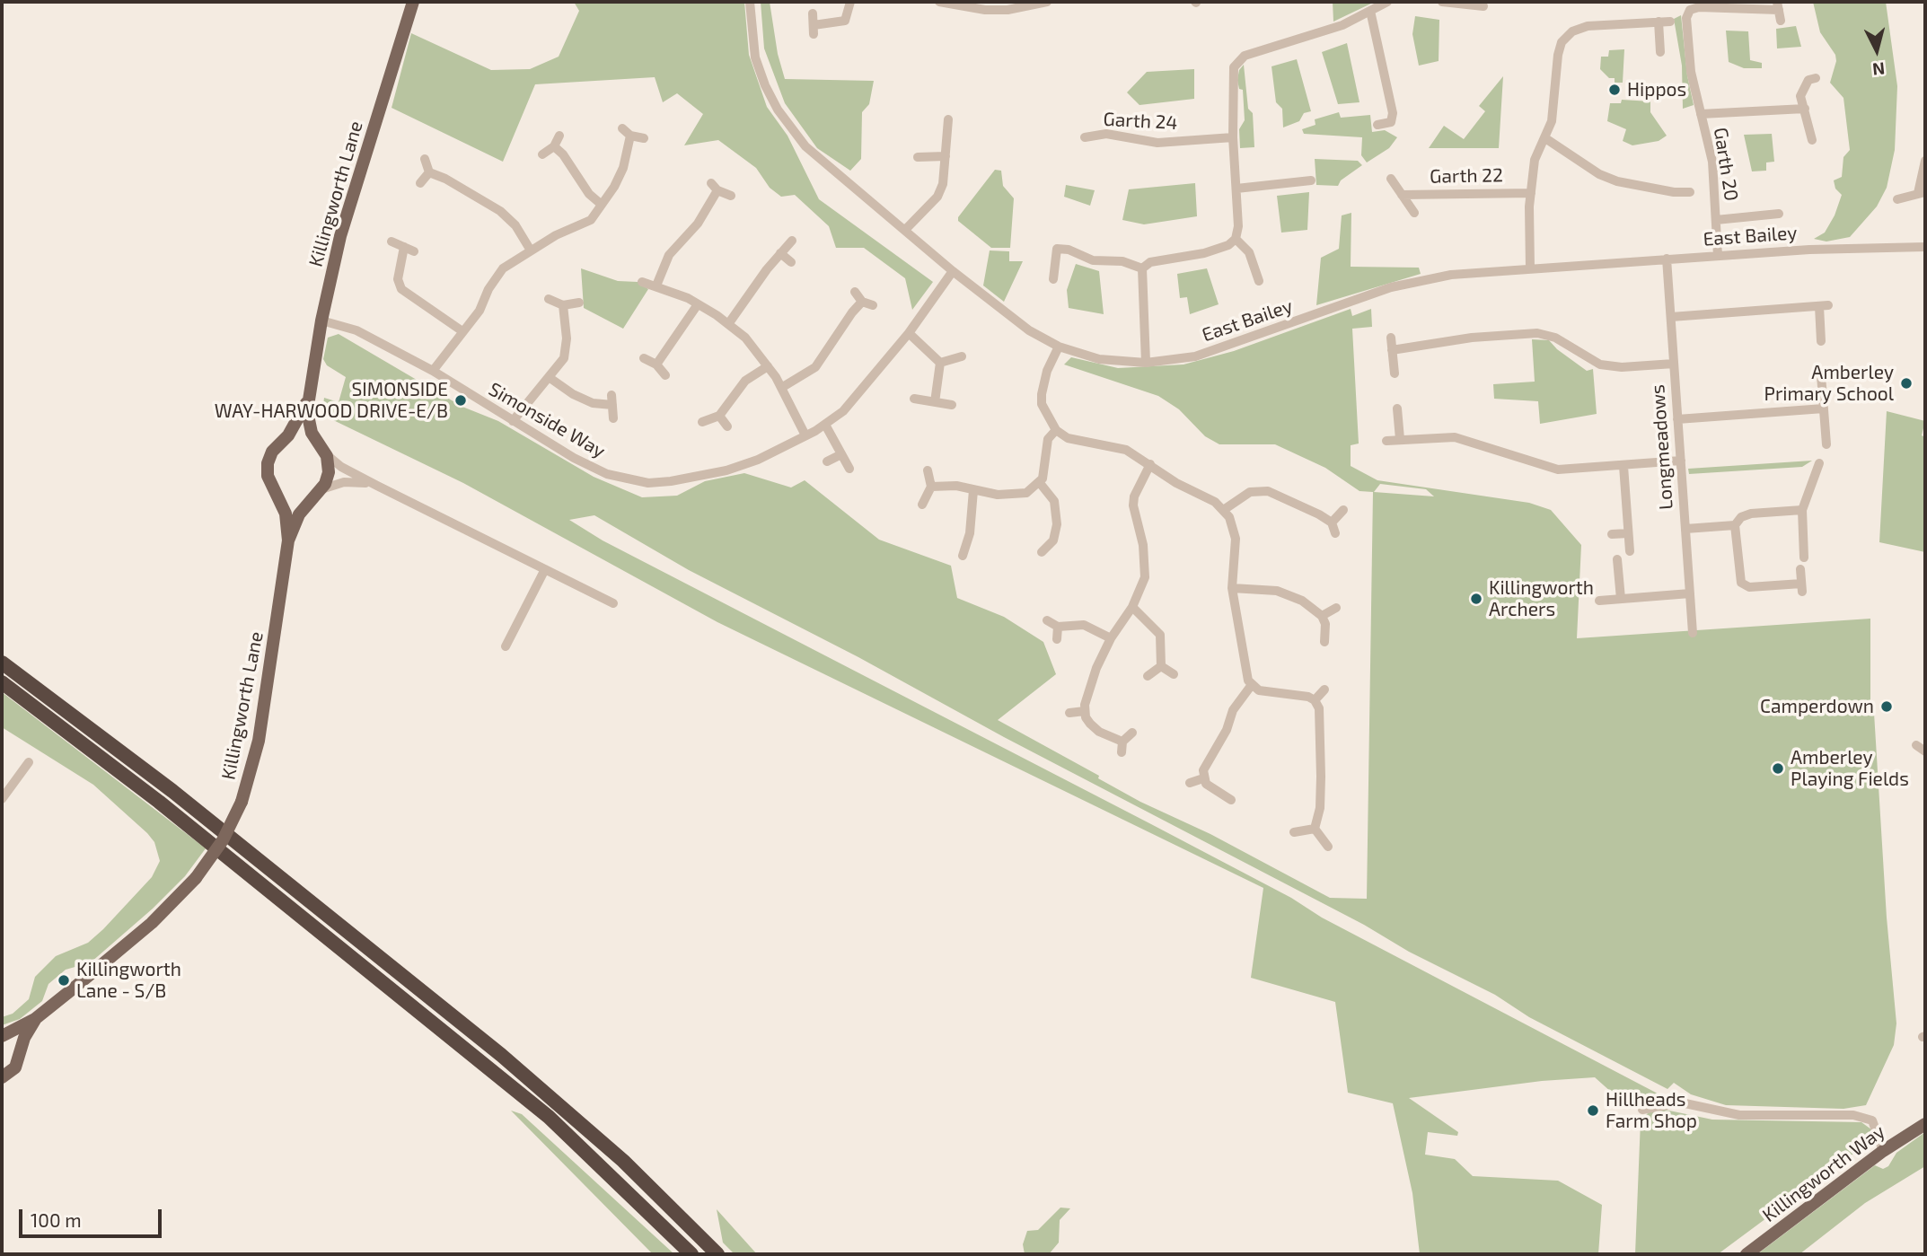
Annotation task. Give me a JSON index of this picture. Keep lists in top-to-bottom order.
{
  "streets": {
    "main road": ["Killingworth Lane", "Killingworth Way"],
    "street": [
      "Garth 24",
      "Garth 20",
      "Garth 22",
      "East Bailey",
      "Simonside Way",
      "Longmeadows"
    ]
  },
  "crossings": [
    ["Garth 20", "East Bailey"],
    ["Garth 22", "East Bailey"],
    ["Killingworth Lane", "Simonside Way"],
    ["East Bailey", "Simonside Way"],
    ["East Bailey", "Longmeadows"]
  ],
  "places": [
    "Hippos",
    "Amberley Primary School",
    "SIMONSIDE WAY-HARWOOD DRIVE-E/B",
    "Killingworth Archers",
    "Camperdown",
    "Amberley Playing Fields",
    "Killingworth Lane - S/B",
    "Hillheads Farm Shop"
  ],
  "scale_bar": "100 m",
  "north": "bottom"
}
